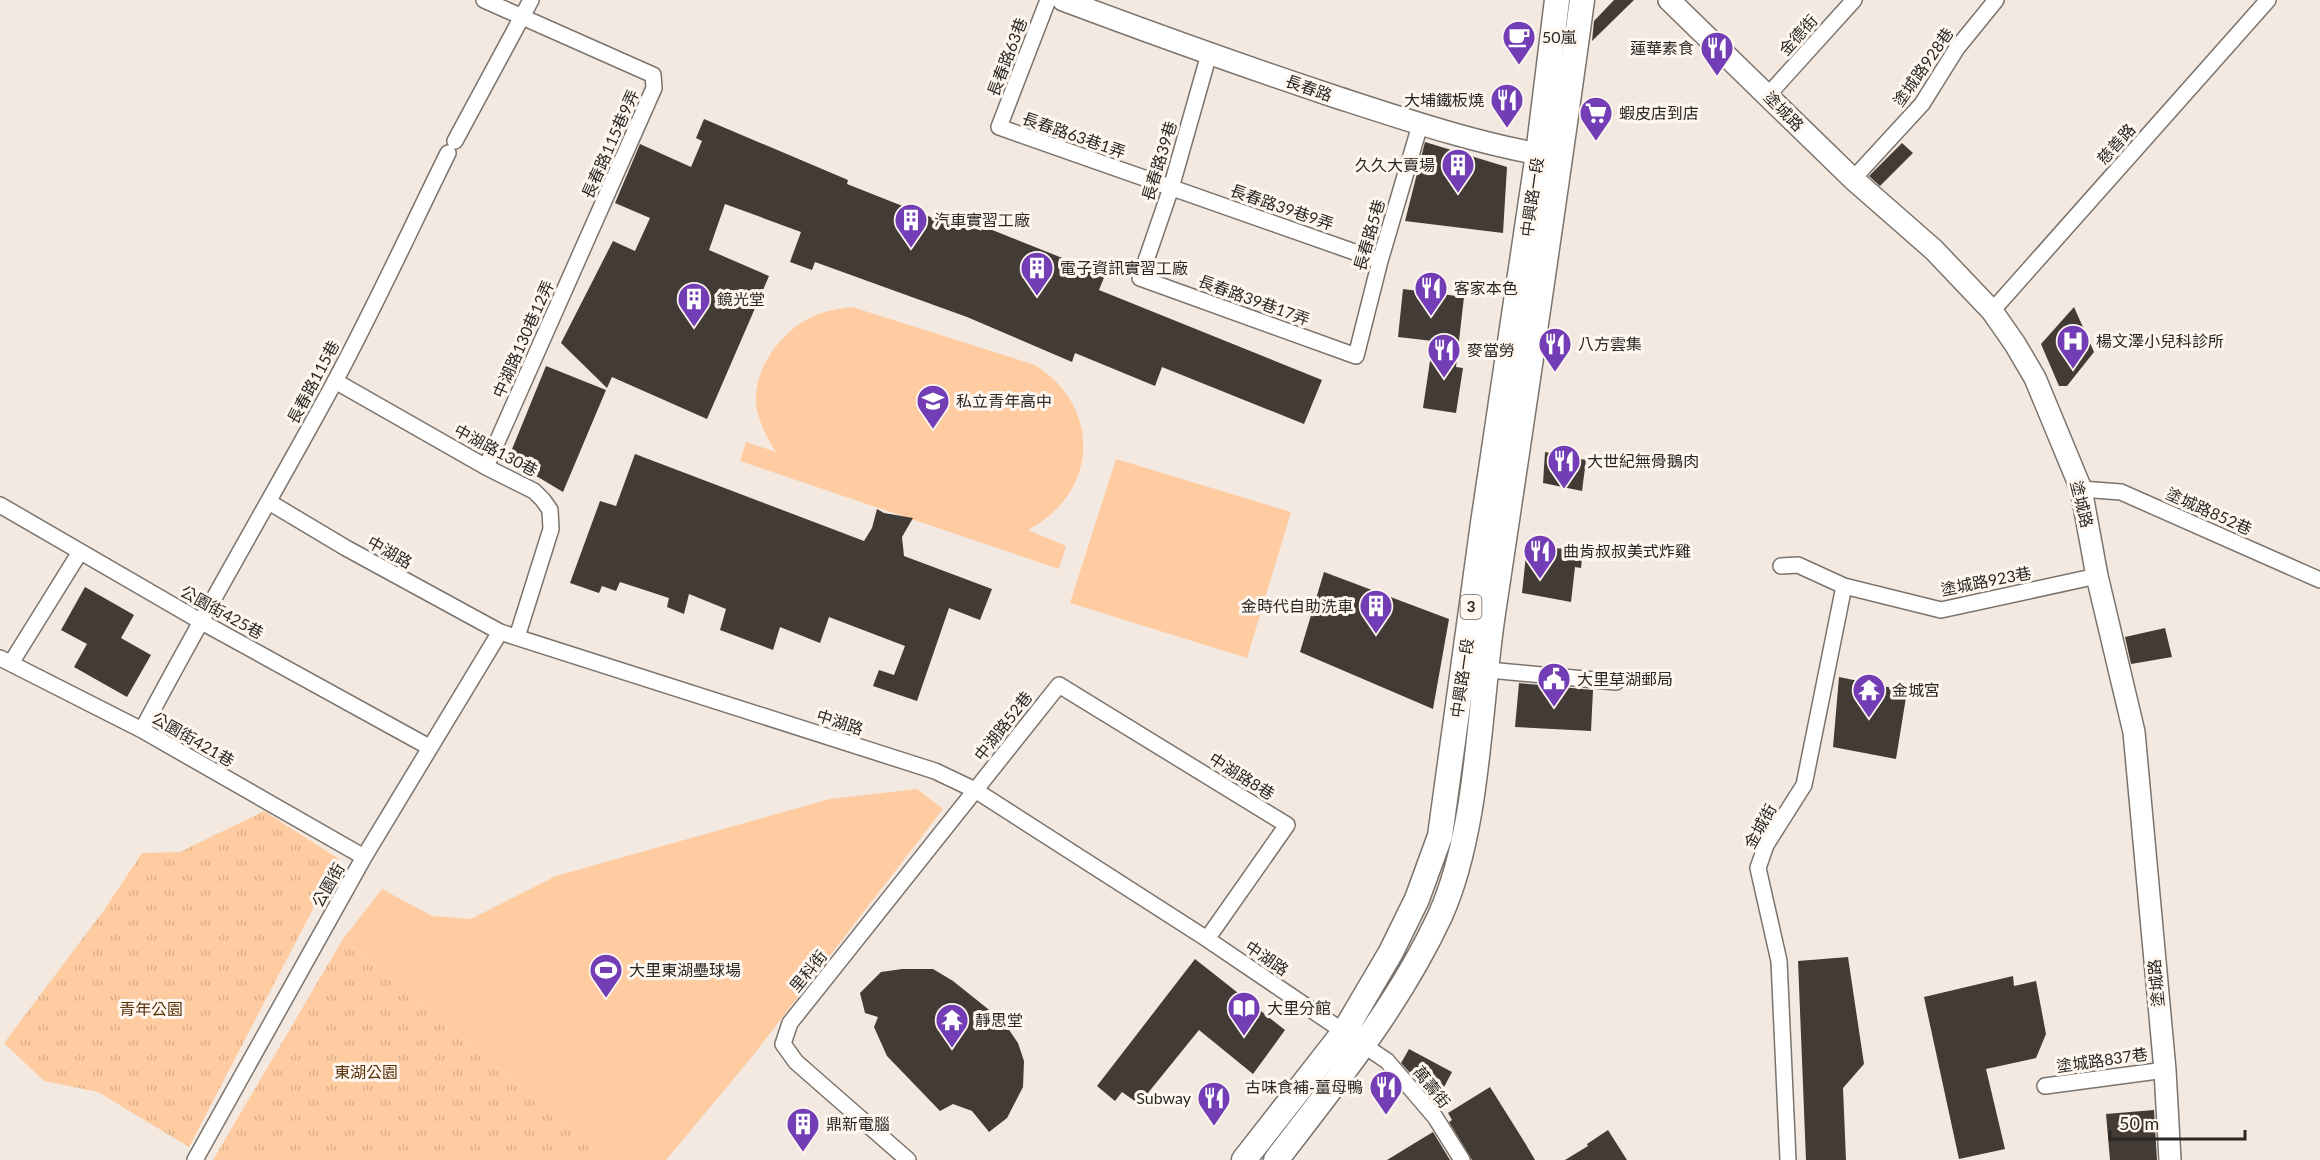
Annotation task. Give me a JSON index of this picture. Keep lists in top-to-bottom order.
{
  "streets": {
    "main road": ["中興路一段", "3"],
    "street": [
      "金德街",
      "長春路63巷",
      "塗城路928巷",
      "長春路",
      "塗城路",
      "長春路63巷1弄",
      "長春路115巷9弄",
      "慈善路",
      "長春路39巷",
      "長春路39巷9弄",
      "長春路5巷",
      "長春路39巷17弄",
      "中湖路130巷12弄",
      "長春路115巷",
      "中湖路130巷",
      "塗城路852巷",
      "中湖路",
      "塗城路923巷",
      "公園街425巷",
      "中湖路52巷",
      "公園街421巷",
      "中湖路8巷",
      "金城街",
      "公園街",
      "里科街",
      "塗城路837巷",
      "萬壽街"
    ]
  },
  "crossings": [
    ["金德街", "塗城路"],
    ["長春路63巷", "長春路63巷1弄"],
    ["塗城路928巷", "塗城路"],
    ["長春路", "長春路39巷"],
    ["長春路", "中興路一段"],
    ["長春路", "長春路5巷"],
    ["塗城路", "慈善路"],
    ["塗城路", "塗城路852巷"],
    ["塗城路", "塗城路923巷"],
    ["塗城路", "塗城路837巷"],
    ["長春路63巷1弄", "長春路39巷"],
    ["長春路63巷1弄", "長春路39巷9弄"],
    ["長春路115巷9弄", "中湖路130巷12弄"],
    ["長春路115巷9弄", "長春路115巷"],
    ["長春路39巷", "長春路39巷9弄"],
    ["長春路39巷", "長春路39巷17弄"],
    ["中興路一段", "中湖路"],
    ["中興路一段", "萬壽街"],
    ["長春路39巷9弄", "長春路5巷"],
    ["長春路5巷", "長春路39巷17弄"],
    ["中湖路130巷12弄", "中湖路130巷"],
    ["長春路115巷", "中湖路130巷"],
    ["長春路115巷", "中湖路"],
    ["長春路115巷", "公園街425巷"],
    ["長春路115巷", "公園街421巷"],
    ["中湖路130巷", "中湖路"],
    ["中湖路", "中湖路52巷"],
    ["中湖路", "中湖路8巷"],
    ["中湖路", "公園街"],
    ["中湖路", "里科街"],
    ["中湖路", "萬壽街"],
    ["塗城路923巷", "金城街"],
    ["公園街425巷", "公園街"],
    ["中湖路52巷", "中湖路8巷"],
    ["中湖路52巷", "里科街"],
    ["公園街421巷", "公園街"]
  ],
  "parks": ["青年公園", "東湖公園"],
  "places": {
    "cafe": ["50嵐"],
    "restaurant": [
      "蓮華素食",
      "大埔鐵板燒",
      "客家本色",
      "八方雲集",
      "麥當勞",
      "大世紀無骨鵝肉",
      "曲肯叔叔美式炸雞",
      "古味食補-薑母鴨",
      "Subway"
    ],
    "supermarket": ["蝦皮店到店"],
    "building": [
      "久久大賣場",
      "汽車實習工廠",
      "電子資訊實習工廠",
      "鏡光堂",
      "金時代自助洗車",
      "鼎新電腦"
    ],
    "hospital": ["楊文澤小兒科診所"],
    "school or university": ["私立青年高中"],
    "public building": ["大里草湖郵局"],
    "temple": ["金城宮", "靜思堂"],
    "sports": ["大里東湖壘球場"],
    "library": ["大里分館"]
  },
  "scale_bar": "50 m"
}
